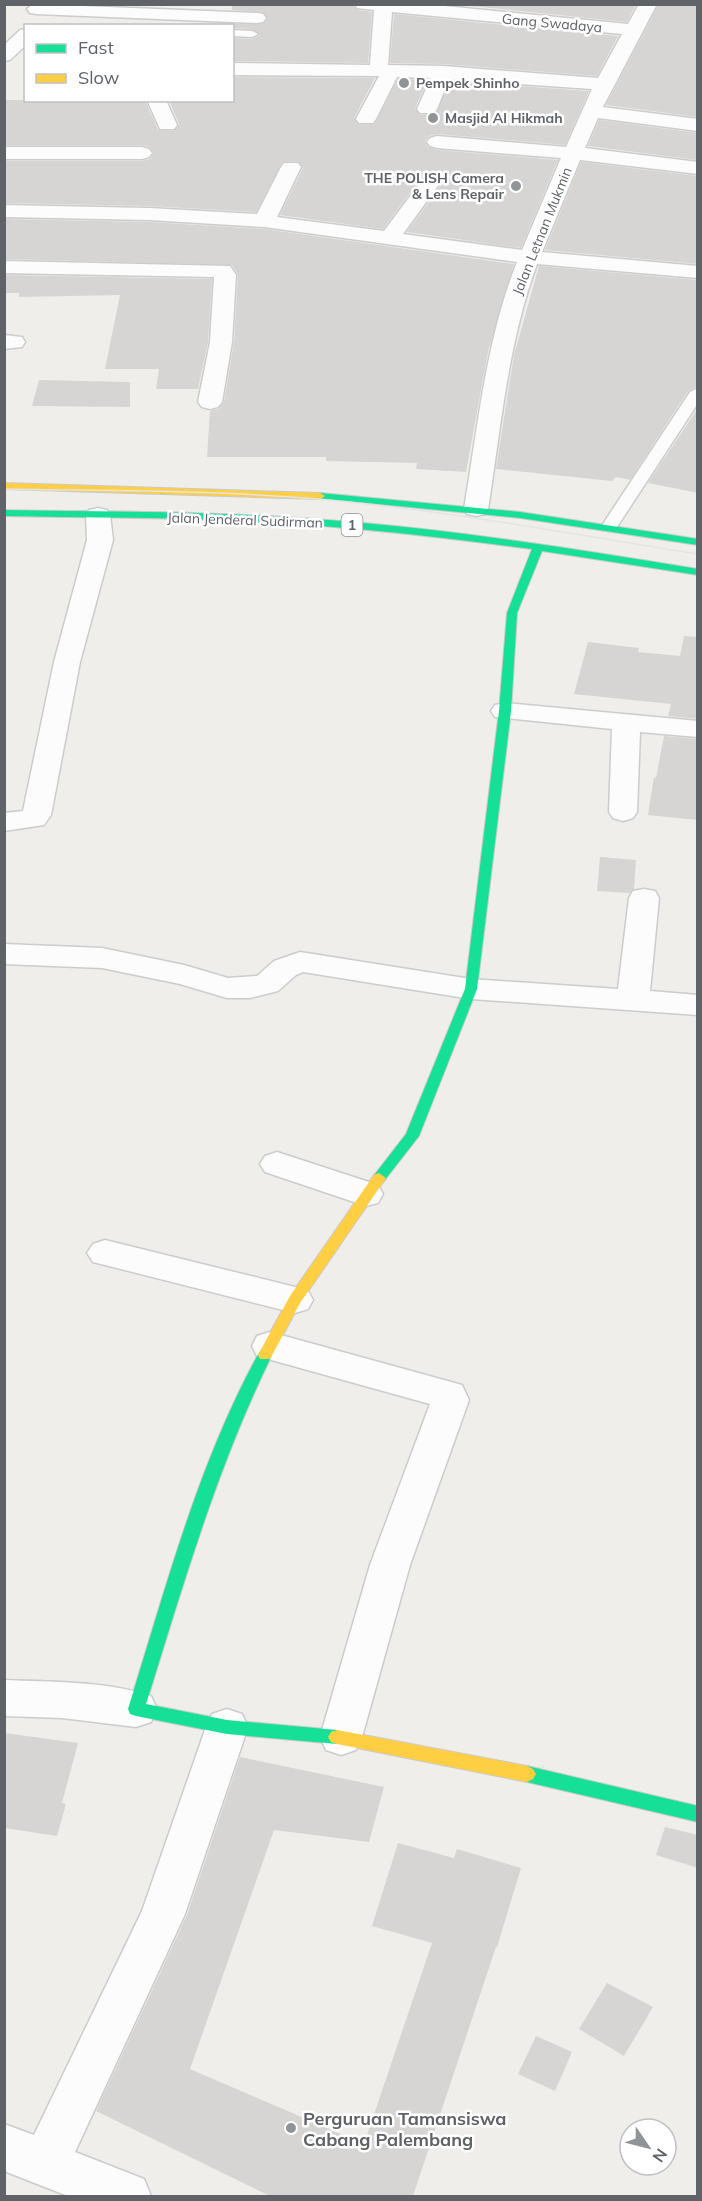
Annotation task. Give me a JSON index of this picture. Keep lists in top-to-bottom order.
{
  "streets": {
    "main road": ["Jalan Jenderal Sudirman", "1"],
    "street": ["Gang Swadaya", "Jalan Letnan Mukmin"]
  },
  "crossings": [
    ["Gang Swadaya", "Jalan Letnan Mukmin"],
    ["Jalan Letnan Mukmin", "Jalan Jenderal Sudirman"]
  ],
  "places": [
    "Pempek Shinho",
    "Masjid Al Hikmah",
    "THE POLISH Camera & Lens Repair",
    "Perguruan Tamansiswa Cabang Palembang"
  ],
  "legend": ["Fast", "Slow"],
  "north": "bottom right"
}
